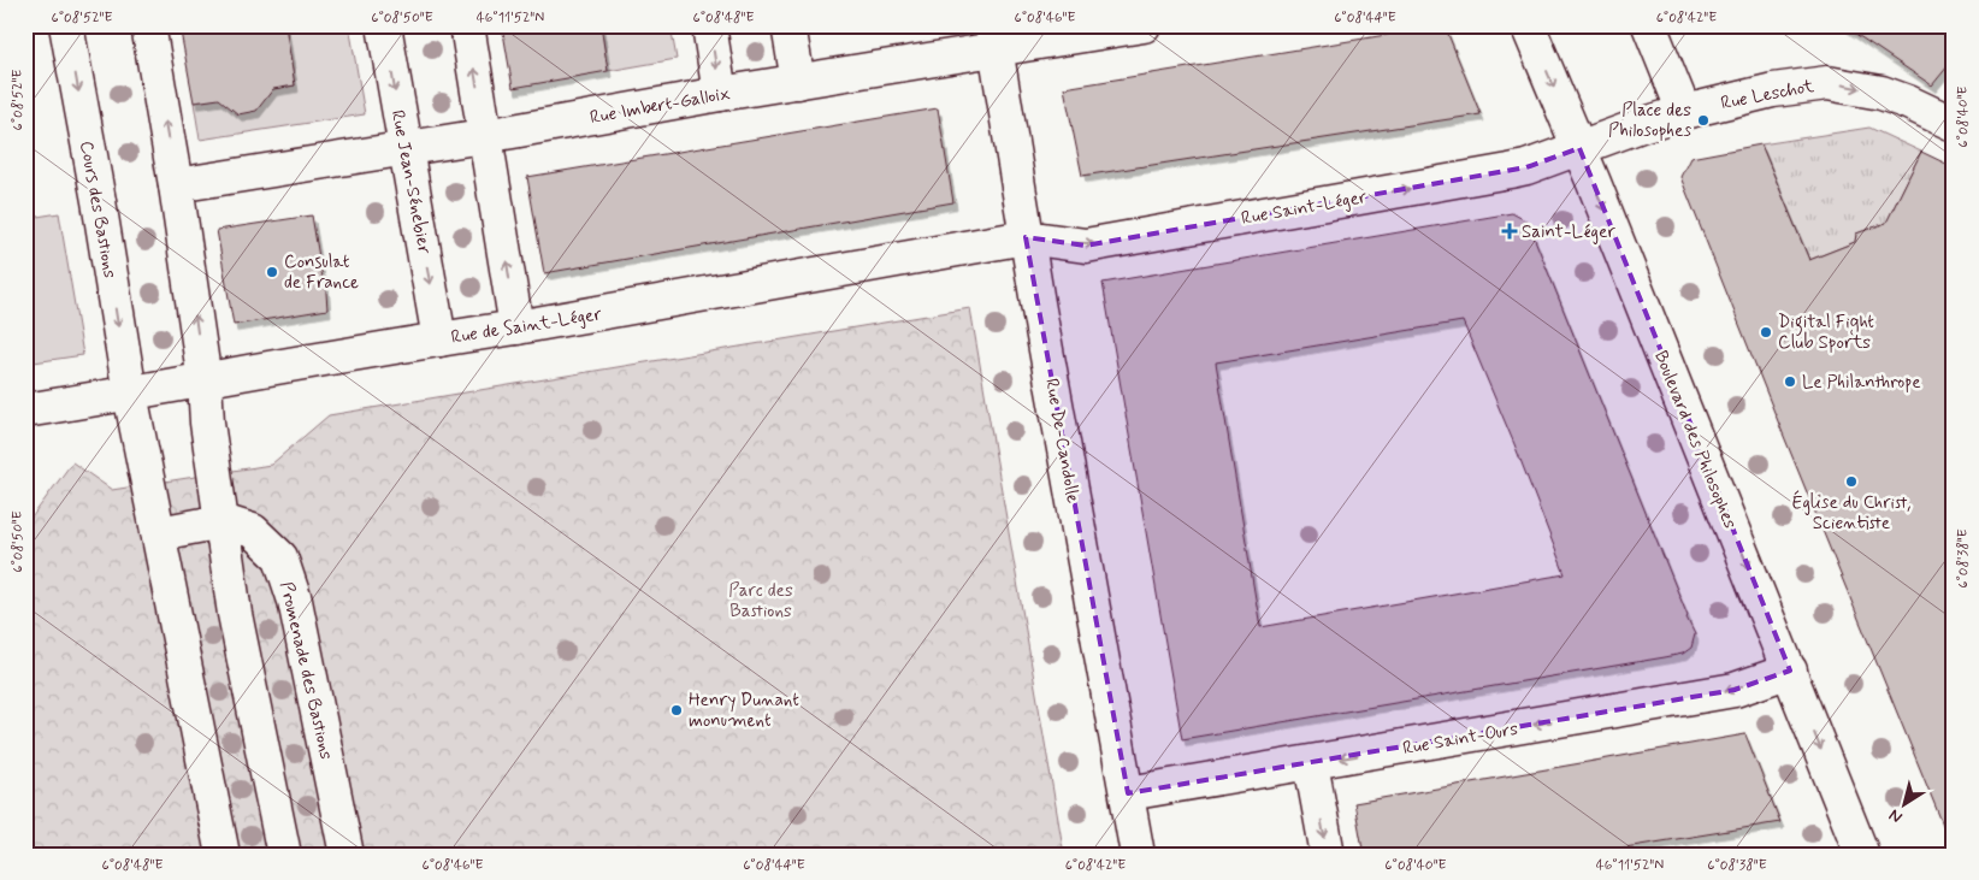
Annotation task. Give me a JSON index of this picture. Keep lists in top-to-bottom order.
{
  "streets": {
    "street": [
      "Rue Leschot",
      "Rue Imbert-Galloix",
      "Rue Jean-Sénebier",
      "Rue Saint-Léger",
      "Cours des Bastions",
      "Rue de Saint-Léger",
      "Boulevard des Philosophes",
      "Rue De-Candolle",
      "Promenade des Bastions",
      "Rue Saint-Ours"
    ]
  },
  "crossings": [
    ["Rue Leschot", "Rue Saint-Léger"],
    ["Rue Leschot", "Boulevard des Philosophes"],
    ["Rue Imbert-Galloix", "Rue Jean-Sénebier"],
    ["Rue Imbert-Galloix", "Rue De-Candolle"],
    ["Rue Jean-Sénebier", "Rue de Saint-Léger"],
    ["Rue Saint-Léger", "Rue de Saint-Léger"],
    ["Rue Saint-Léger", "Boulevard des Philosophes"],
    ["Rue Saint-Léger", "Rue De-Candolle"],
    ["Cours des Bastions", "Rue de Saint-Léger"],
    ["Rue de Saint-Léger", "Rue De-Candolle"],
    ["Boulevard des Philosophes", "Rue Saint-Ours"],
    ["Rue De-Candolle", "Rue Saint-Ours"]
  ],
  "one_way": [
    "Rue Leschot",
    "Rue Saint-Léger",
    "Boulevard des Philosophes",
    "Rue Saint-Ours"
  ],
  "parks": ["Parc des Bastions"],
  "places": {
    "other": [
      "Place des Philosophes",
      "Consulat de France",
      "Digital Fight Club Sports",
      "Le Philanthrope",
      "Église du Christ, Scientiste",
      "Henry Dunant monument"
    ],
    "health": ["Saint-Léger"]
  },
  "north": "bottom left",
  "coordinates": [
    "6°08'52\"E",
    "6°08'50\"E",
    "46°11'52\"N",
    "6°08'48\"E",
    "6°08'46\"E",
    "6°08'44\"E",
    "6°08'42\"E",
    "6°08'40\"E",
    "6°08'38\"E"
  ]
}
